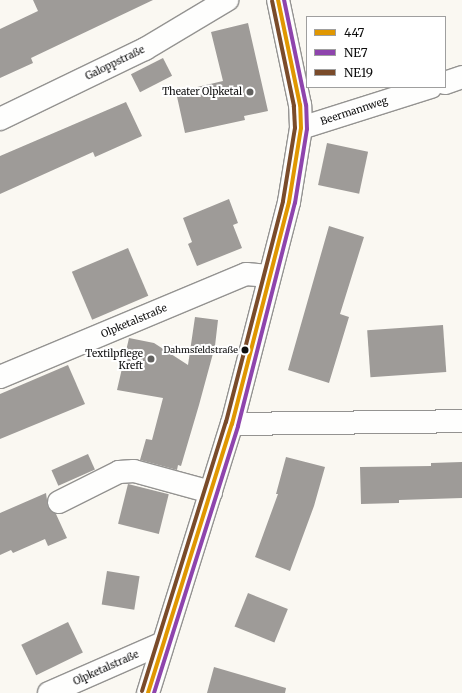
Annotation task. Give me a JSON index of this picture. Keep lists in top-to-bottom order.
{
  "streets": {
    "street": ["Galoppstraße", "Beermannweg", "Olpketalstraße"]
  },
  "places": ["Theater Olpketal", "Dahmsfeldstraße", "Textilpflege Kreft"],
  "lines": ["transit line 447", "transit line NE7", "transit line NE19"],
  "legend": ["447", "NE7", "NE19"]
}
